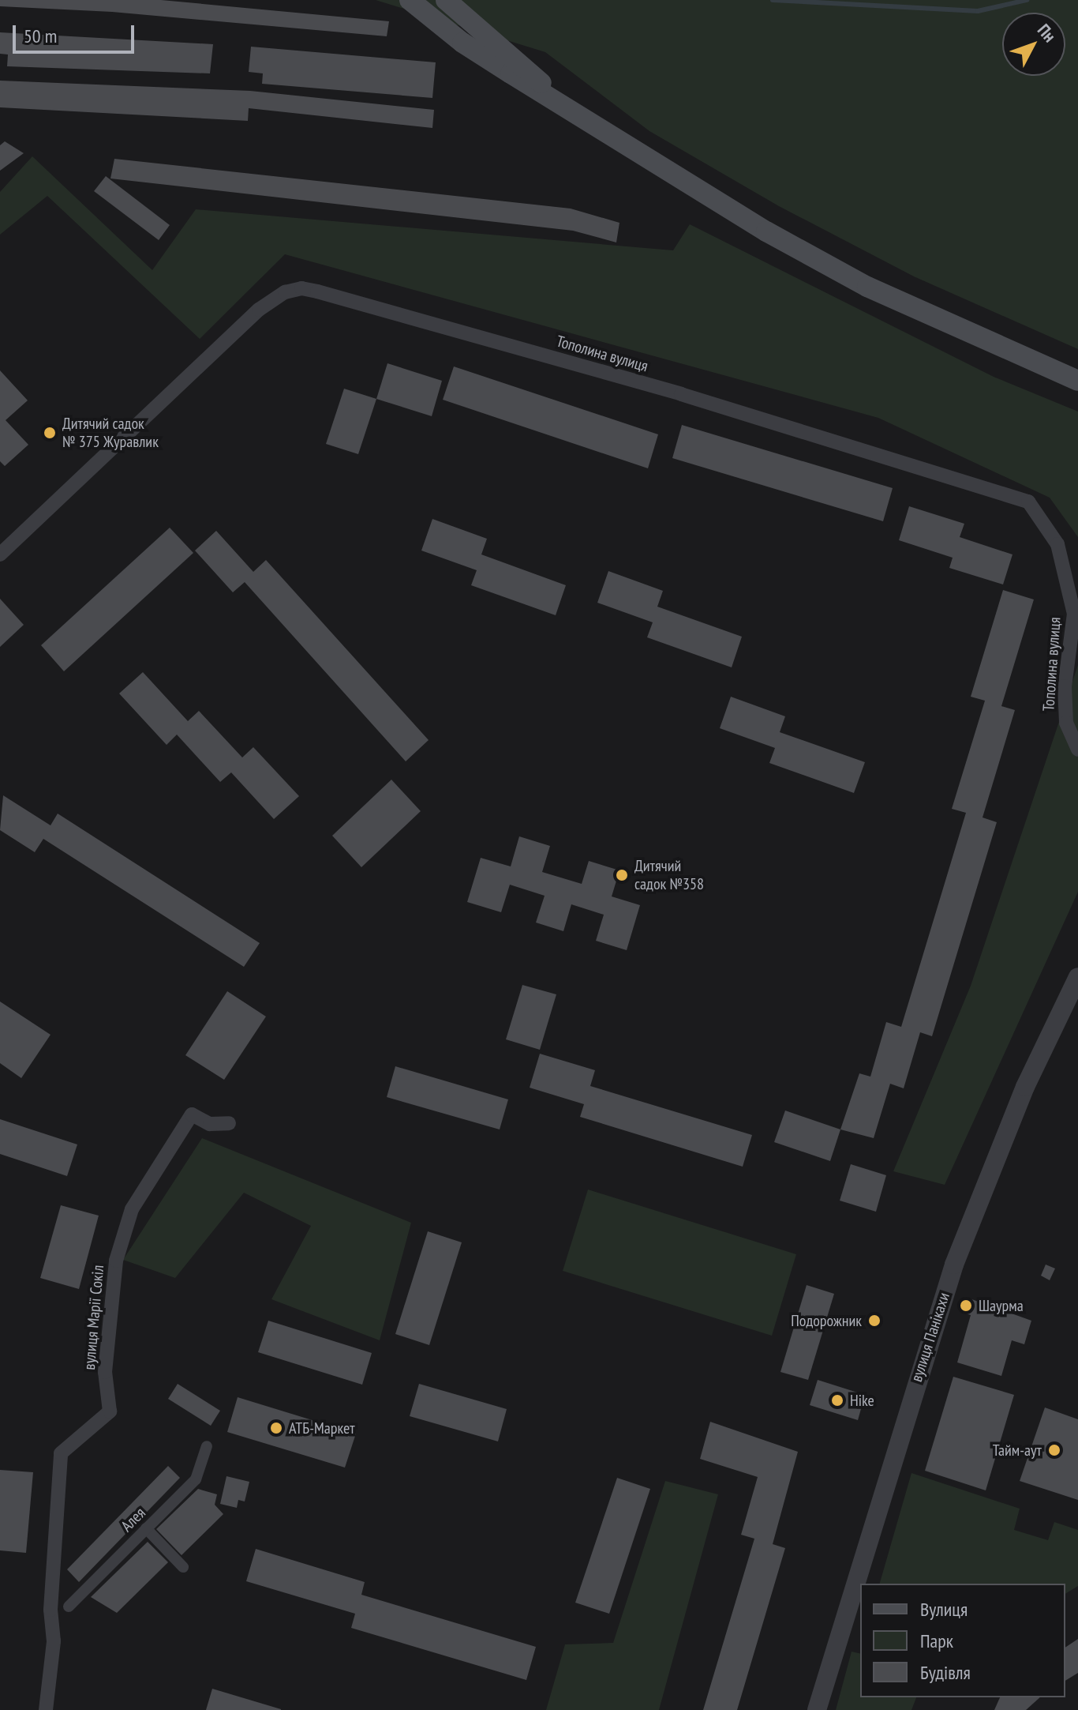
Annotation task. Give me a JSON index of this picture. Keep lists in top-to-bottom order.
{
  "streets": {
    "street": [
      "Тополина вулиця",
      "вулиця Марії Сокіл",
      "вулиця Панікахи",
      "Алея"
    ]
  },
  "places": [
    "Дитячий садок № 375 Журавлик",
    "Дитячий садок №358",
    "Шаурма",
    "Подорожник",
    "Hike",
    "АТБ-Маркет",
    "Тайм-аут"
  ],
  "legend": ["Вулиця", "Парк", "Будівля"],
  "scale_bar": "50 m",
  "north": "top right"
}
